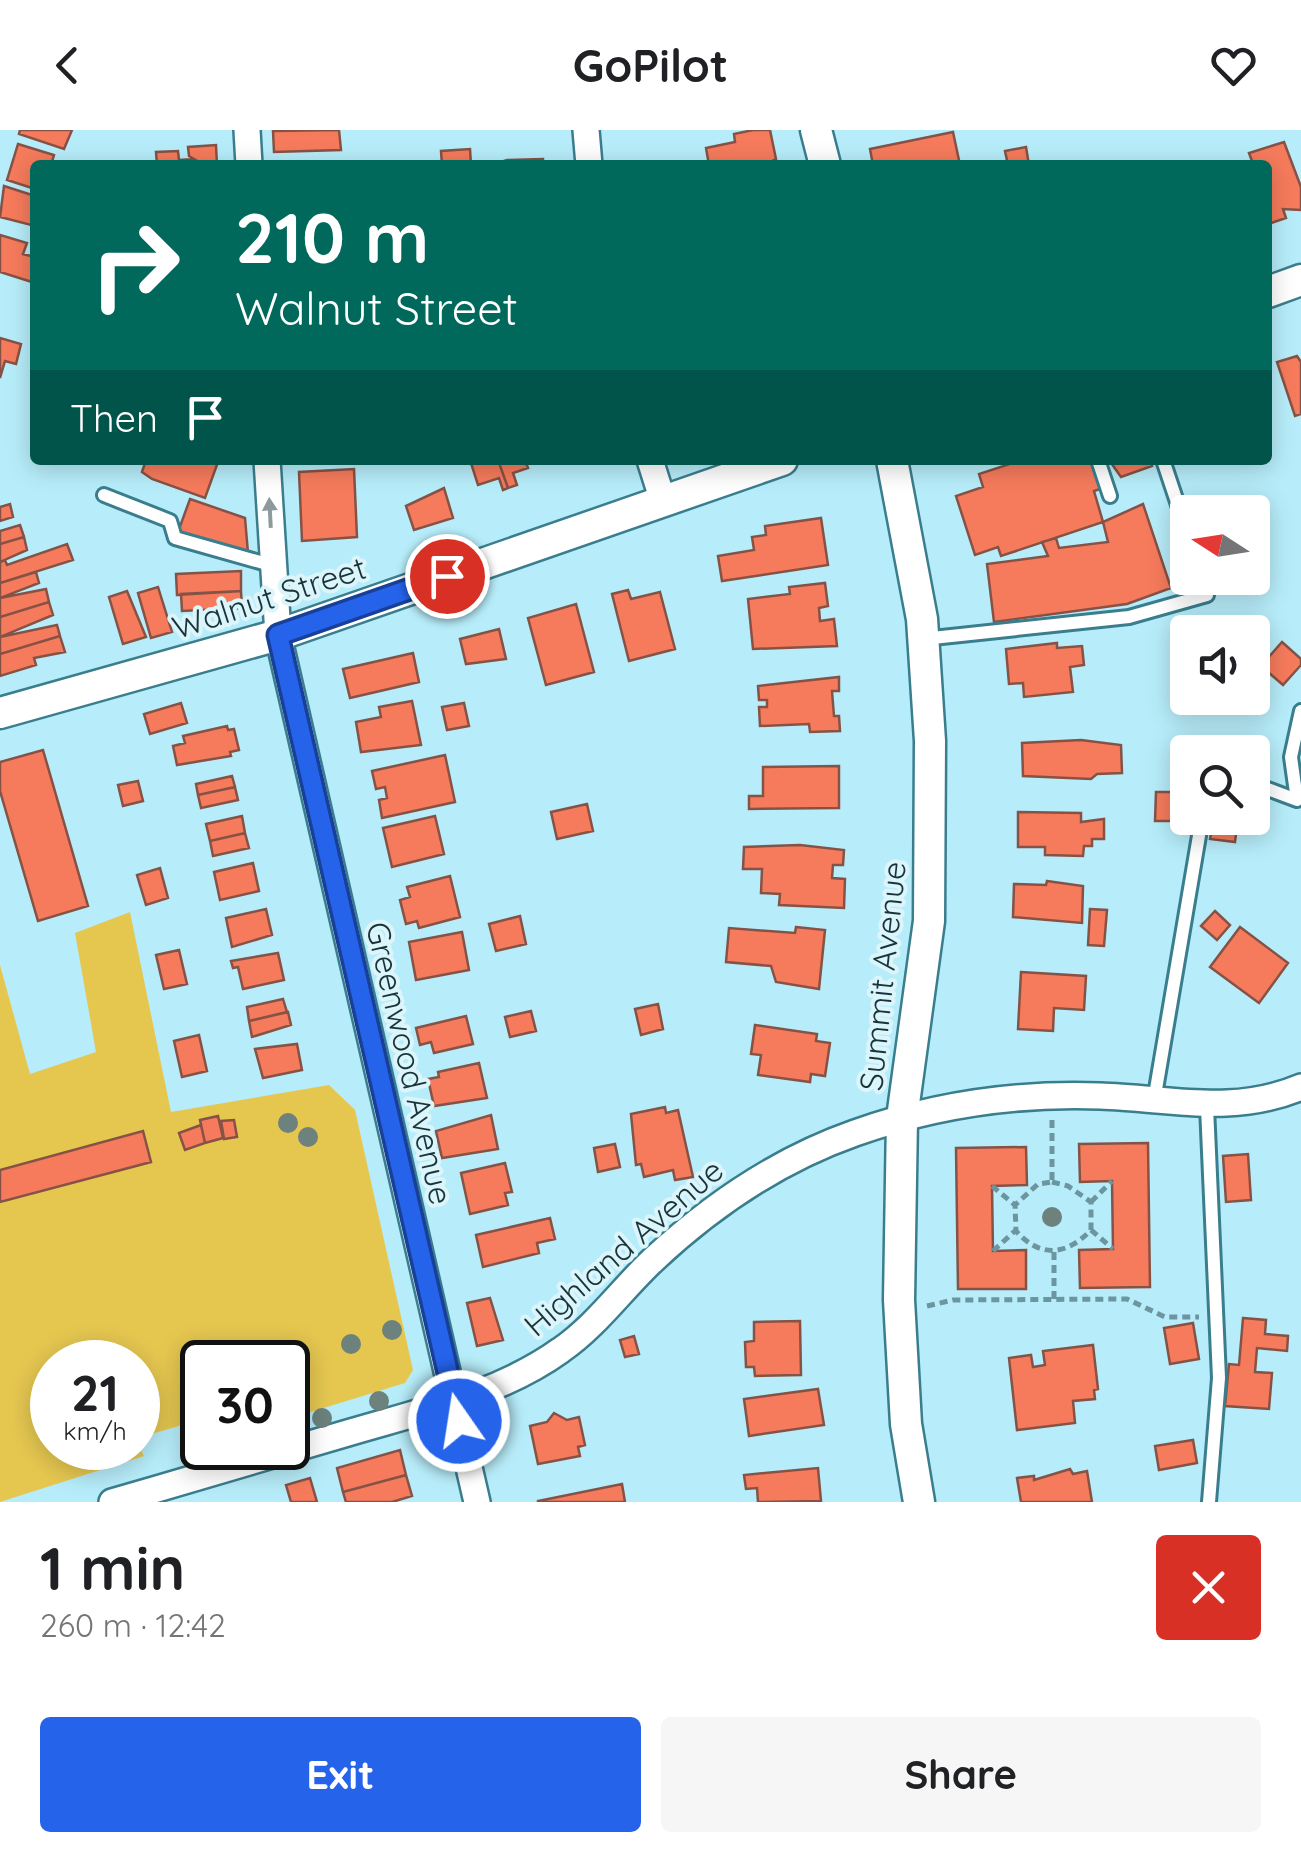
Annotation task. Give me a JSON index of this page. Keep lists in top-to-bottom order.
{
  "streets": {
    "street": [
      "Walnut Street",
      "Summit Avenue",
      "Greenwood Avenue",
      "Highland Avenue"
    ]
  },
  "crossings": [
    ["Walnut Street", "Greenwood Avenue"],
    ["Summit Avenue", "Highland Avenue"],
    ["Greenwood Avenue", "Highland Avenue"]
  ],
  "north": "left",
  "page": {
    "header": "GoPilot",
    "turn": ["210 m", "Walnut Street"],
    "then": "Then",
    "speed": "21 km/h",
    "limit": "30",
    "heading": ["1 min", "260 m · 12:42"],
    "buttons": ["Exit", "Share"]
  }
}
